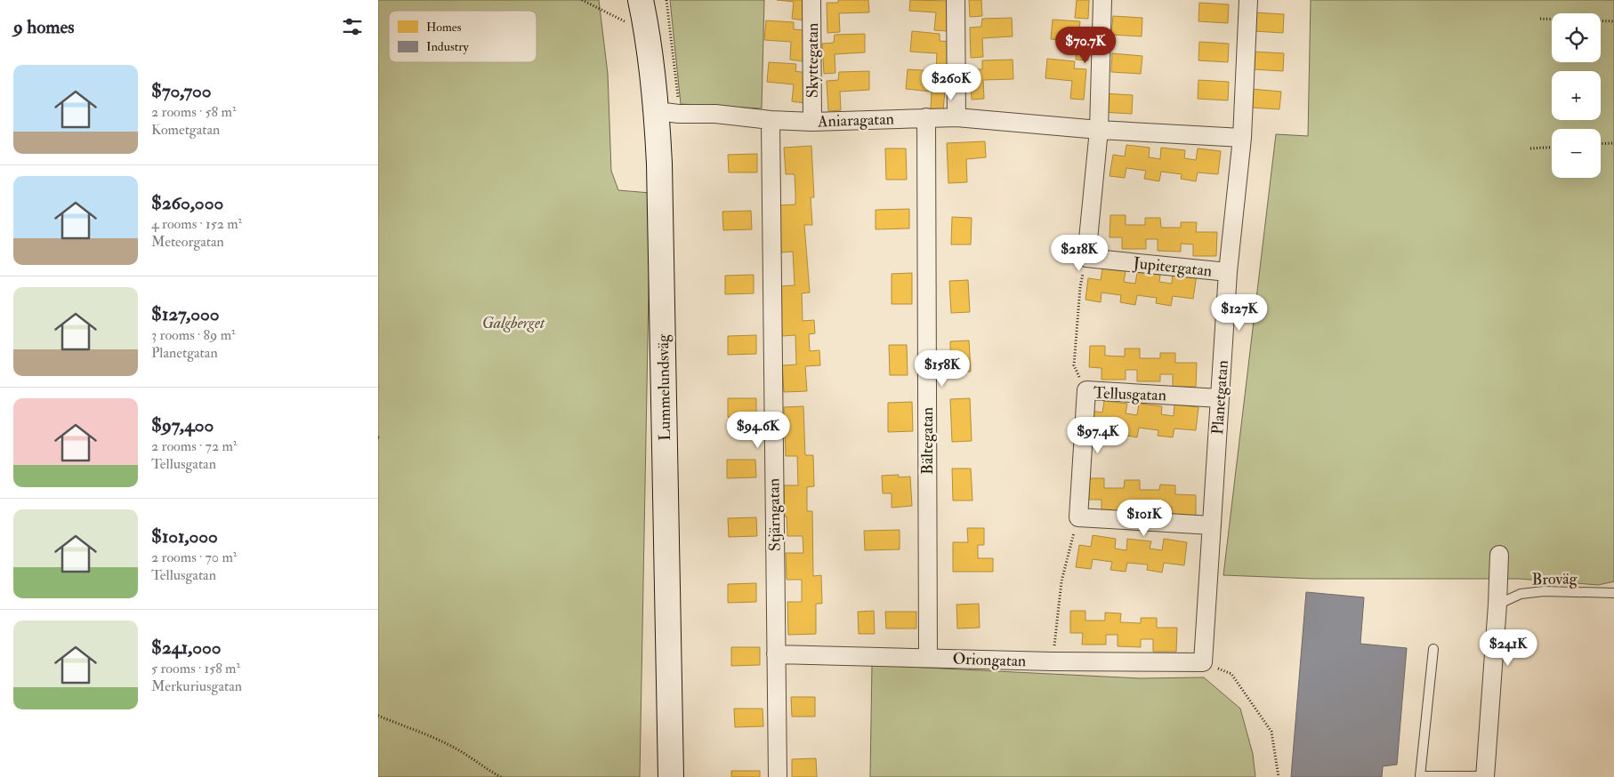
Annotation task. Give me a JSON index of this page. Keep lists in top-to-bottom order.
{
  "streets": {
    "main road": ["Lummelundsväg"],
    "street": [
      "Skyttegatan",
      "Aniaragatan",
      "Jupitergatan",
      "Tellusgatan",
      "Planetgatan",
      "Bältegatan",
      "Stjärngatan",
      "Oriongatan"
    ],
    "lane": ["Broväg"]
  },
  "crossings": [
    ["Skyttegatan", "Aniaragatan"],
    ["Aniaragatan", "Lummelundsväg"],
    ["Aniaragatan", "Planetgatan"],
    ["Aniaragatan", "Bältegatan"],
    ["Aniaragatan", "Stjärngatan"],
    ["Jupitergatan", "Planetgatan"],
    ["Tellusgatan", "Planetgatan"],
    ["Planetgatan", "Oriongatan"],
    ["Bältegatan", "Oriongatan"],
    ["Stjärngatan", "Oriongatan"]
  ],
  "parks": ["Galgberget"],
  "legend": ["Homes", "Industry"],
  "page": {
    "heading": "9 homes",
    "map_buttons": ["+", "−"],
    "price": [
      "$70.7K",
      "$260K",
      "$218K",
      "$127K",
      "$158K",
      "$94.6K",
      "$97.4K",
      "$101K",
      "$241K"
    ],
    "list": [
      {
        "name": "$70,700",
        "note": "2 rooms · 58 m² · Kometgatan"
      },
      {
        "name": "$260,000",
        "note": "4 rooms · 152 m² · Meteorgatan"
      },
      {
        "name": "$127,000",
        "note": "3 rooms · 89 m² · Planetgatan"
      },
      {
        "name": "$97,400",
        "note": "2 rooms · 72 m² · Tellusgatan"
      },
      {
        "name": "$101,000",
        "note": "2 rooms · 70 m² · Tellusgatan"
      },
      {
        "name": "$241,000",
        "note": "5 rooms · 158 m² · Merkuriusgatan"
      }
    ]
  }
}
